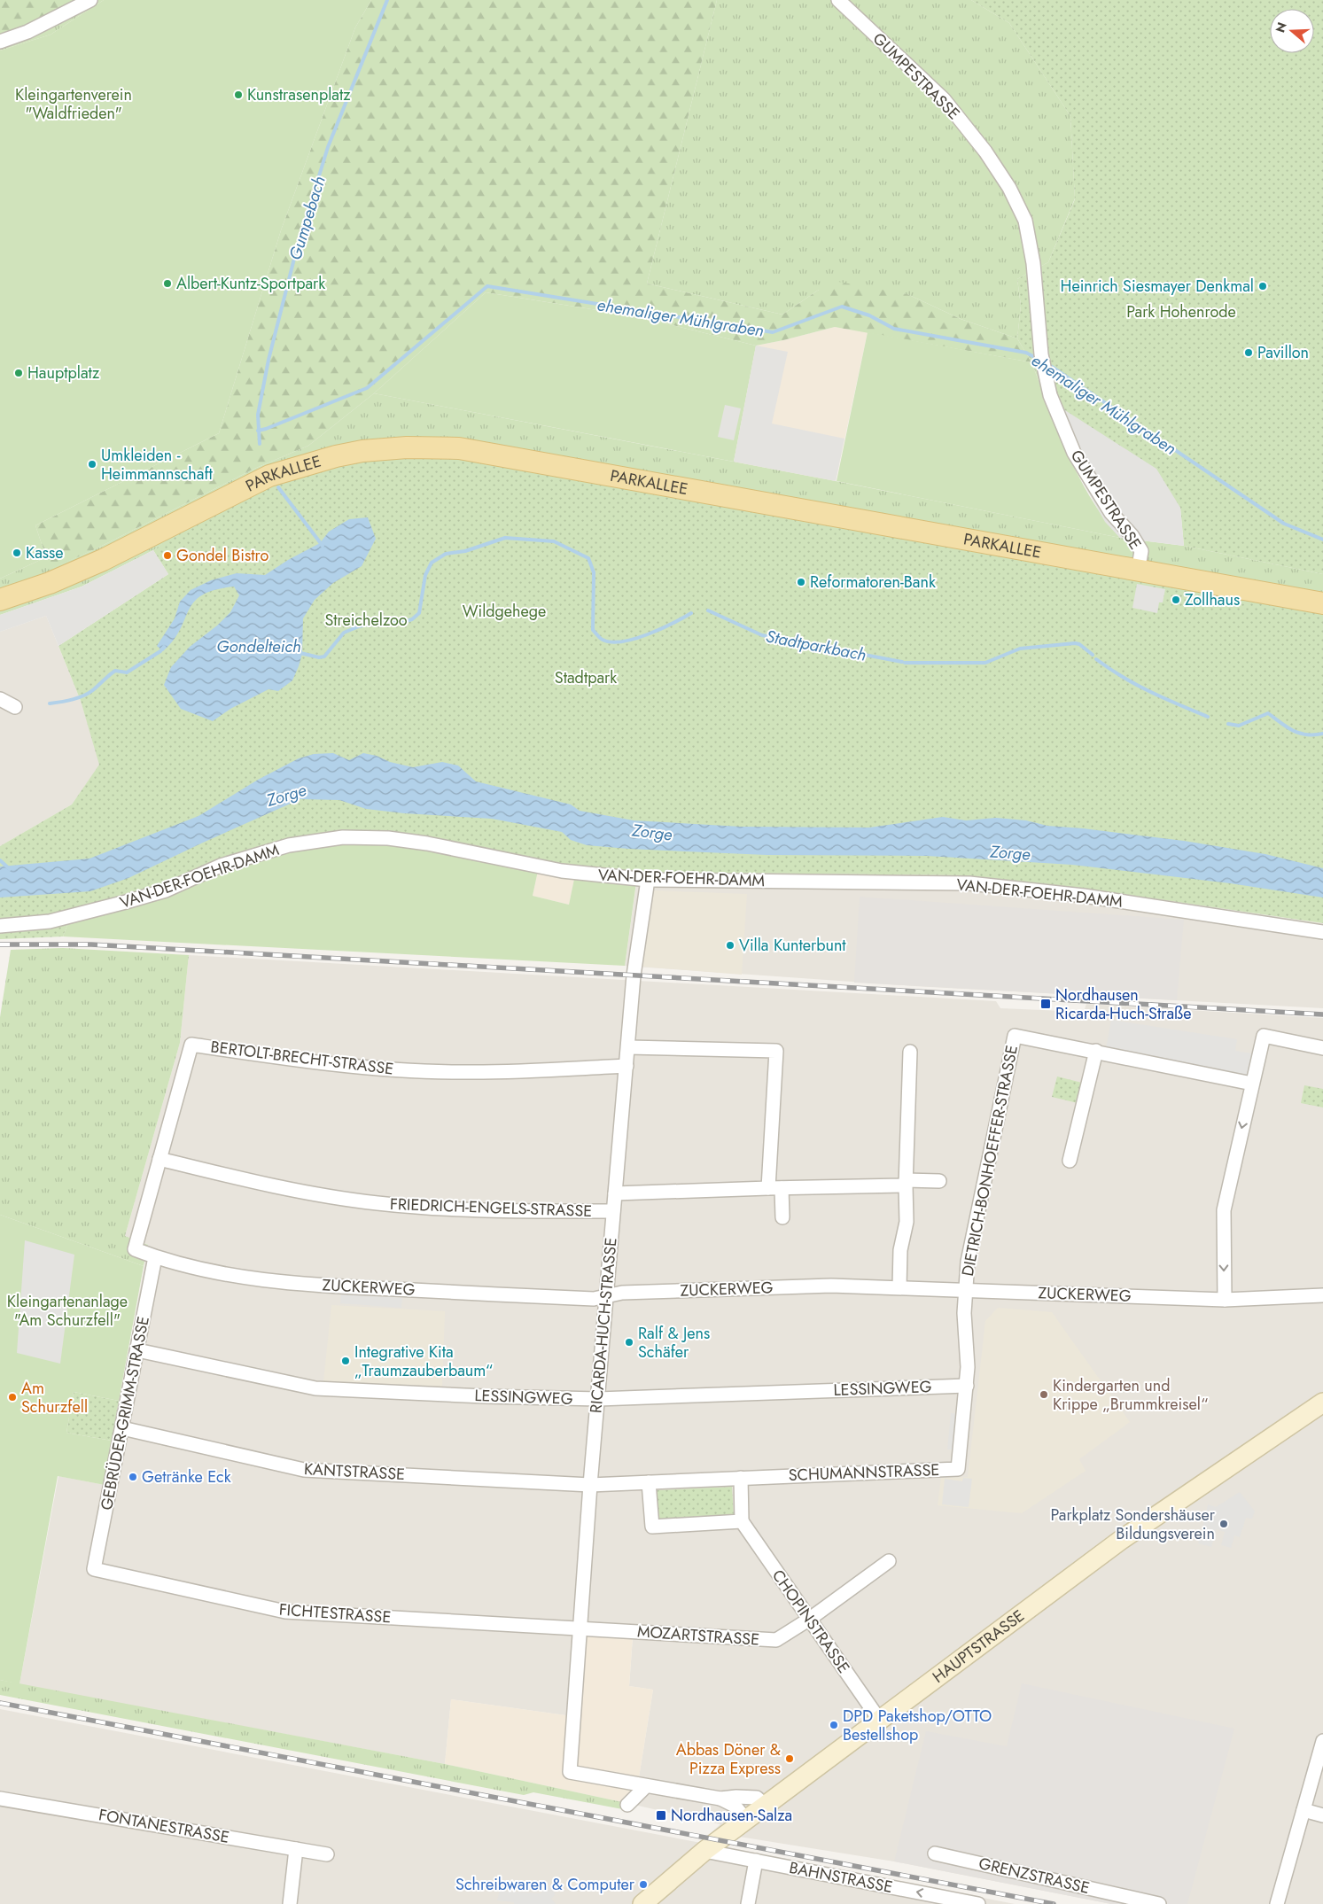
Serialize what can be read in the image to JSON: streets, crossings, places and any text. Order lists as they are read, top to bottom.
{
  "streets": {
    "main road": ["PARKALLEE"],
    "street": [
      "GUMPESTRASSE",
      "VAN-DER-FOEHR-DAMM",
      "BERTOLT-BRECHT-STRASSE",
      "DIETRICH-BONHOEFFER-STRASSE",
      "FRIEDRICH-ENGELS-STRASSE",
      "ZUCKERWEG",
      "RICARDA-HUCH-STRASSE",
      "LESSINGWEG",
      "GEBRÜDER-GRIMM-STRASSE",
      "KANTSTRASSE",
      "SCHUMANNSTRASSE",
      "FICHTESTRASSE",
      "CHOPINSTRASSE",
      "MOZARTSTRASSE",
      "HAUPTSTRASSE",
      "FONTANESTRASSE",
      "GRENZSTRASSE",
      "BAHNSTRASSE"
    ]
  },
  "crossings": [
    ["GUMPESTRASSE", "PARKALLEE"],
    ["VAN-DER-FOEHR-DAMM", "RICARDA-HUCH-STRASSE"],
    ["BERTOLT-BRECHT-STRASSE", "FRIEDRICH-ENGELS-STRASSE"],
    ["BERTOLT-BRECHT-STRASSE", "ZUCKERWEG"],
    ["BERTOLT-BRECHT-STRASSE", "RICARDA-HUCH-STRASSE"],
    ["DIETRICH-BONHOEFFER-STRASSE", "ZUCKERWEG"],
    ["DIETRICH-BONHOEFFER-STRASSE", "SCHUMANNSTRASSE"],
    ["FRIEDRICH-ENGELS-STRASSE", "RICARDA-HUCH-STRASSE"],
    ["ZUCKERWEG", "RICARDA-HUCH-STRASSE"],
    ["ZUCKERWEG", "GEBRÜDER-GRIMM-STRASSE"],
    ["ZUCKERWEG", "SCHUMANNSTRASSE"],
    ["RICARDA-HUCH-STRASSE", "LESSINGWEG"],
    ["RICARDA-HUCH-STRASSE", "KANTSTRASSE"],
    ["RICARDA-HUCH-STRASSE", "SCHUMANNSTRASSE"],
    ["RICARDA-HUCH-STRASSE", "FICHTESTRASSE"],
    ["RICARDA-HUCH-STRASSE", "MOZARTSTRASSE"],
    ["LESSINGWEG", "GEBRÜDER-GRIMM-STRASSE"],
    ["LESSINGWEG", "SCHUMANNSTRASSE"],
    ["GEBRÜDER-GRIMM-STRASSE", "KANTSTRASSE"],
    ["GEBRÜDER-GRIMM-STRASSE", "FICHTESTRASSE"],
    ["KANTSTRASSE", "SCHUMANNSTRASSE"],
    ["FICHTESTRASSE", "MOZARTSTRASSE"],
    ["CHOPINSTRASSE", "MOZARTSTRASSE"],
    ["CHOPINSTRASSE", "HAUPTSTRASSE"],
    ["HAUPTSTRASSE", "BAHNSTRASSE"]
  ],
  "one_way": ["BAHNSTRASSE"],
  "water": [
    "Gumpebach",
    "ehemaliger Mühlgraben",
    "Stadtparkbach",
    "Gondelteich",
    "Zorge"
  ],
  "parks": [
    "Kleingartenverein \"Waldfrieden\"",
    "Park Hohenrode",
    "Wildgehege",
    "Streichelzoo",
    "Stadtpark",
    "Kleingartenanlage \"Am Schurzfell\""
  ],
  "places": {
    "other": [
      "Kunstrasenplatz",
      "Albert-Kuntz-Sportpark",
      "Heinrich Siesmayer Denkmal",
      "Pavillon",
      "Hauptplatz",
      "Umkleiden - Heimmannschaft",
      "Kasse",
      "Gondel Bistro",
      "Reformatoren-Bank",
      "Zollhaus",
      "Villa Kunterbunt",
      "Ralf & Jens Schäfer",
      "Integrative Kita „Traumzauberbaum“",
      "Kindergarten und Krippe „Brummkreisel“",
      "Am Schurzfell",
      "Getränke Eck",
      "Parkplatz Sondershäuser Bildungsverein",
      "DPD Paketshop/OTTO Bestellshop",
      "Abbas Döner & Pizza Express",
      "Schreibwaren & Computer"
    ],
    "transit": ["Nordhausen Ricarda-Huch-Straße", "Nordhausen-Salza"]
  },
  "north": "left"
}
